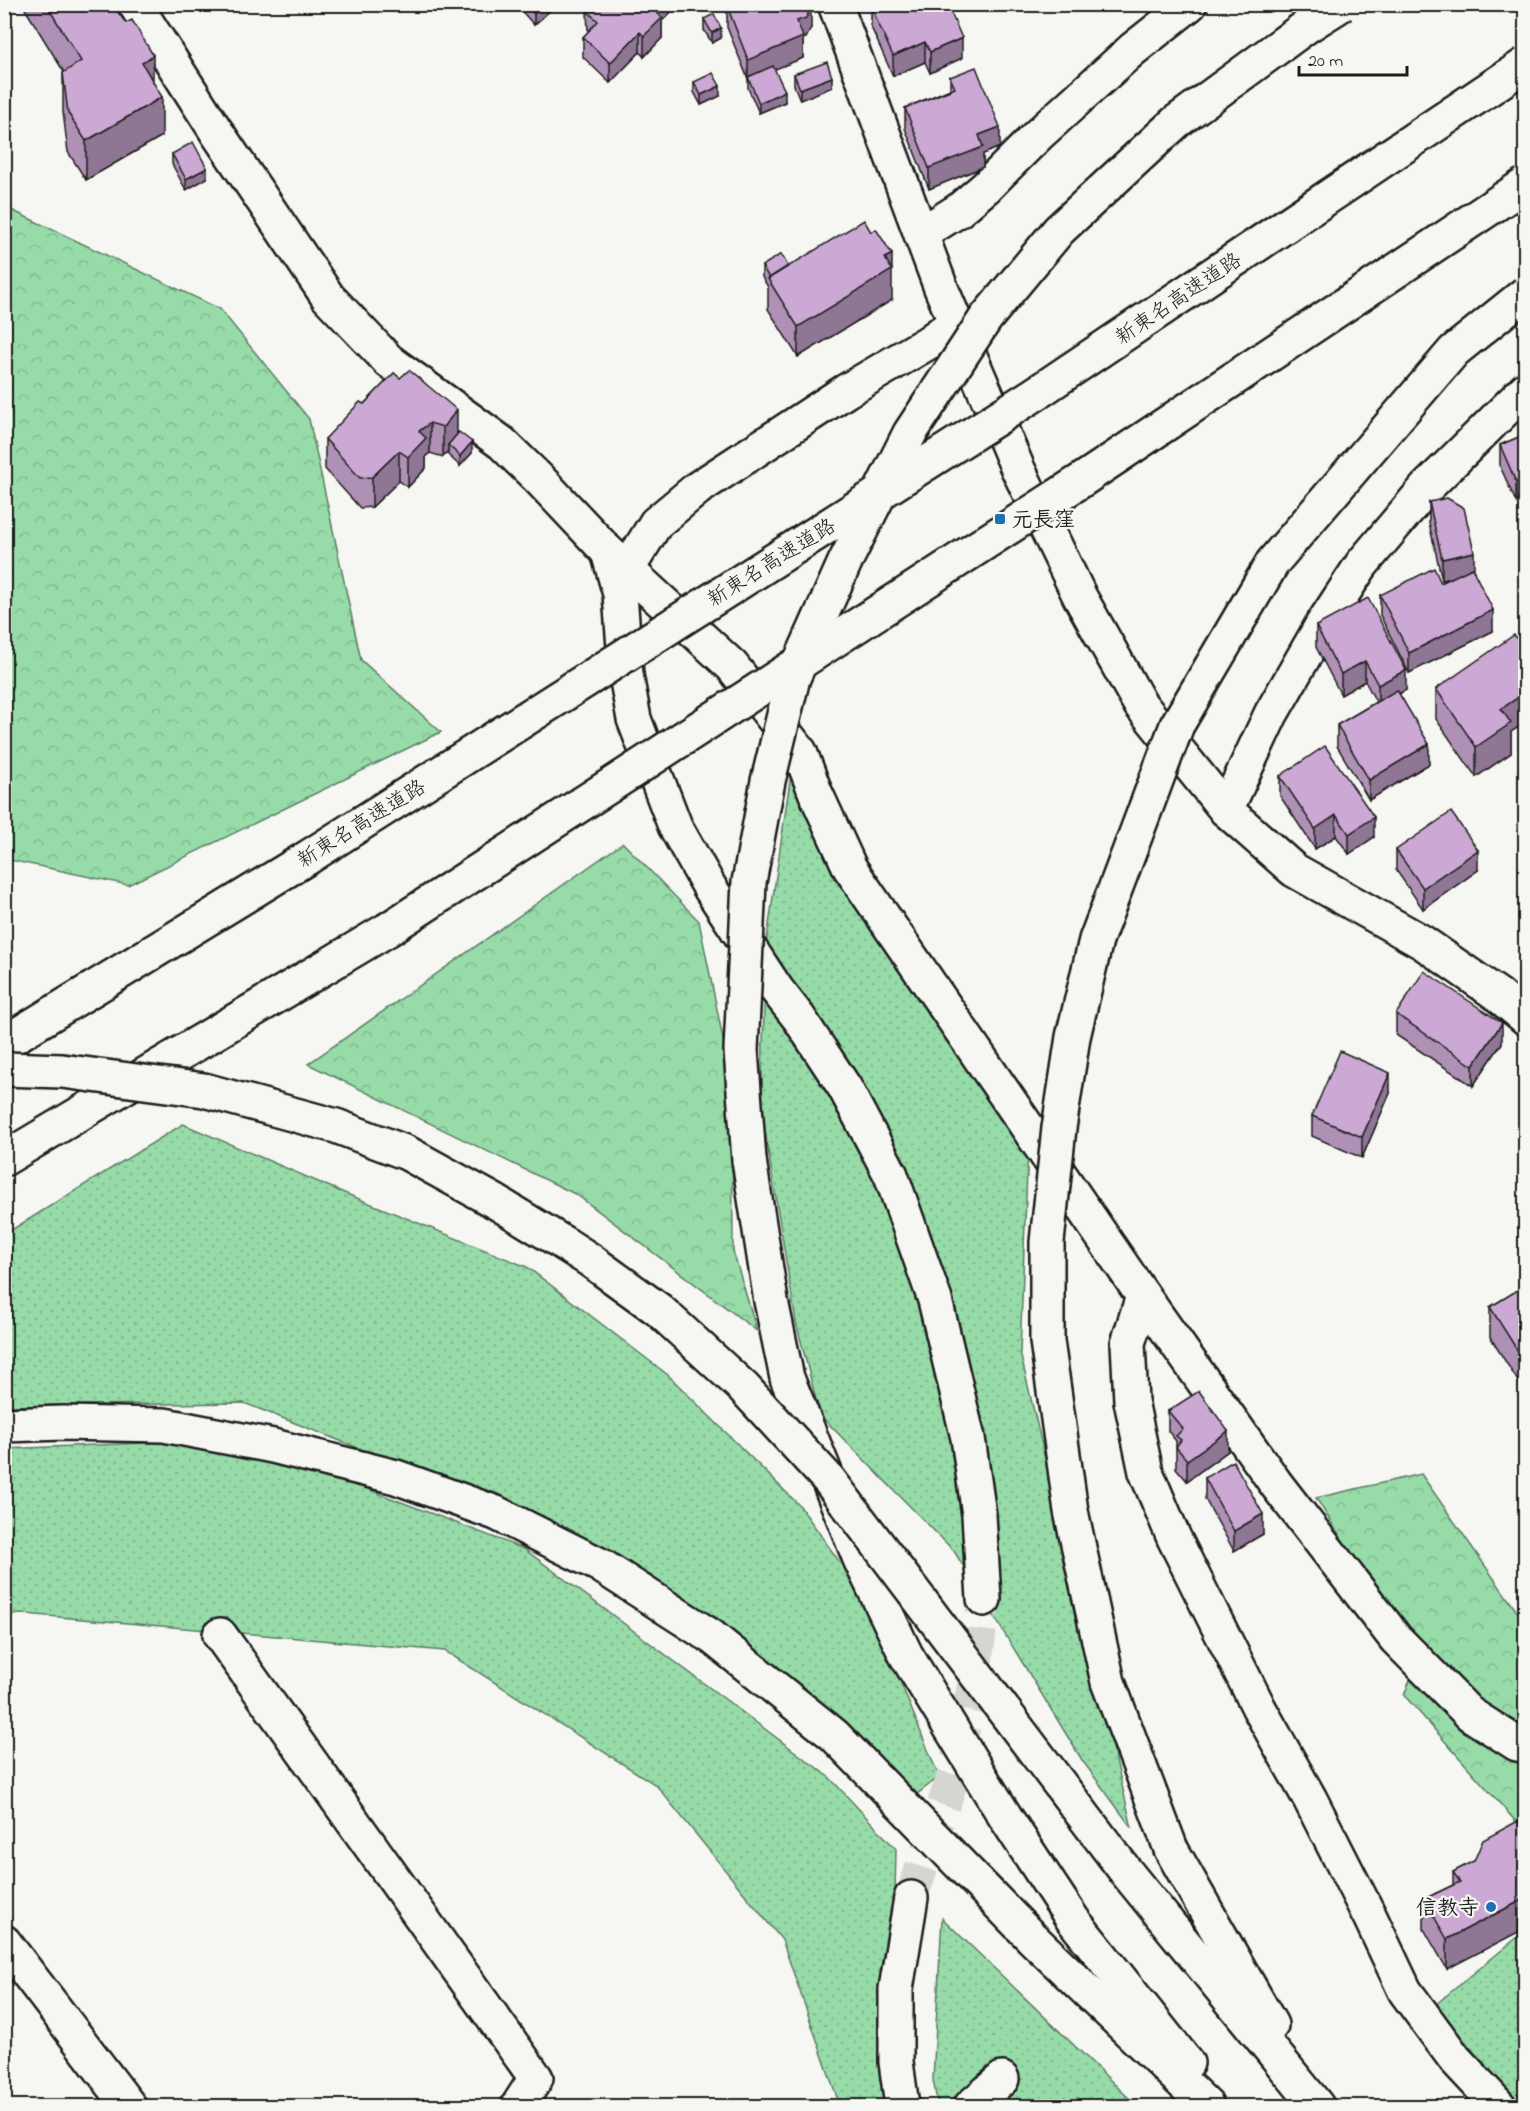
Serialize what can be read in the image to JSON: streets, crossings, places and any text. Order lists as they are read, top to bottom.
{
  "streets": {
    "main road": ["新東名高速道路"]
  },
  "places": {
    "transit": ["元長窪"],
    "other": ["信教寺"]
  },
  "scale_bar": "20 m"
}
